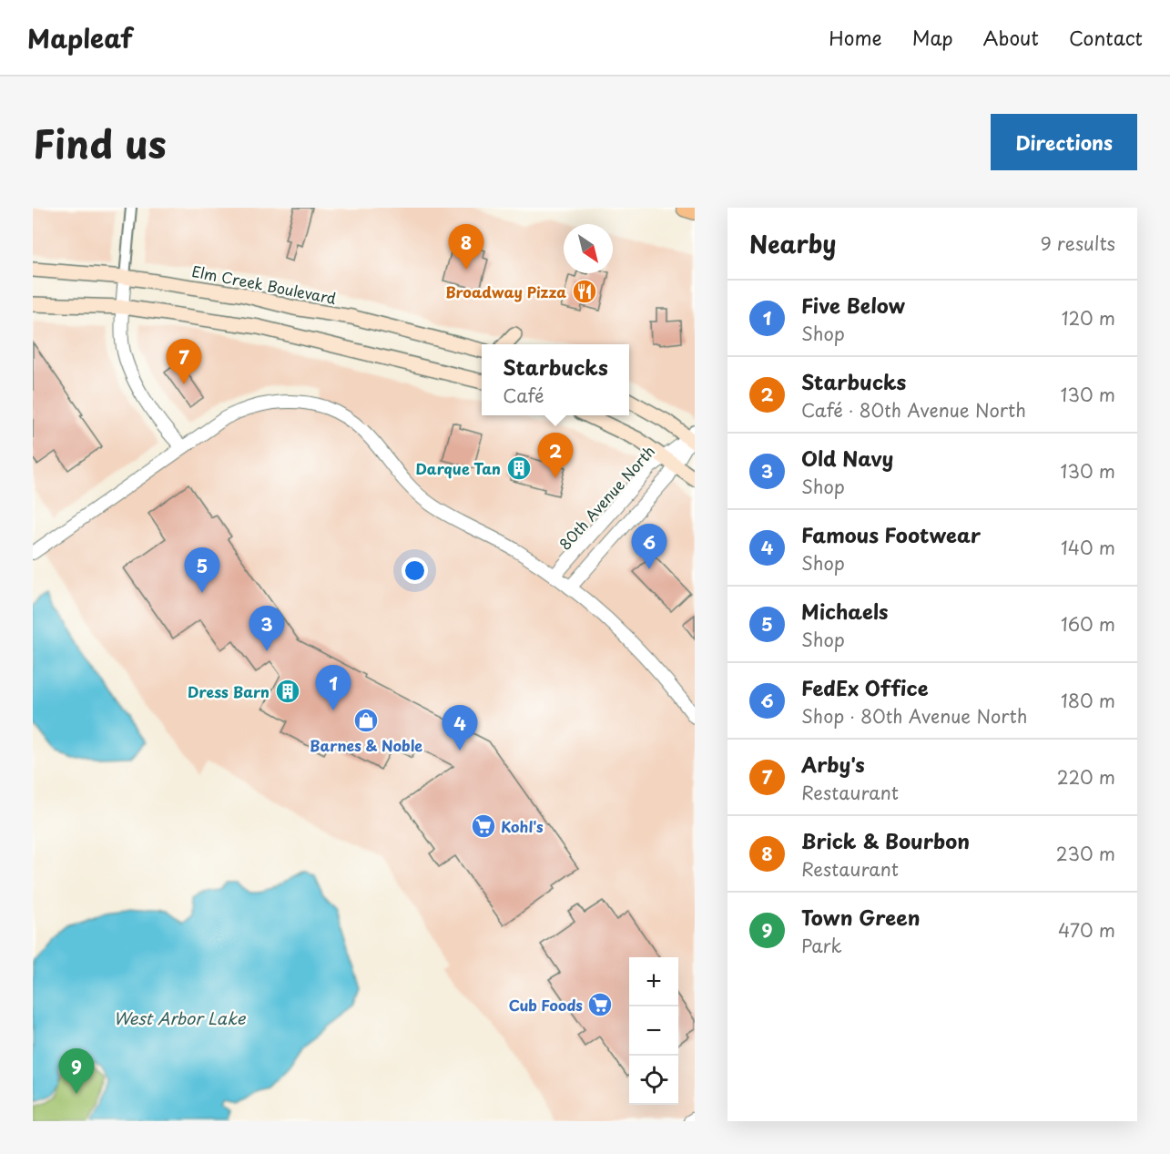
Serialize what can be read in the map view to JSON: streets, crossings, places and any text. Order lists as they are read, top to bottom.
{
  "streets": {
    "main road": ["Elm Creek Boulevard"],
    "street": ["80th Avenue North"]
  },
  "water": ["West Arbor Lake"],
  "places": {
    "restaurant": ["Broadway Pizza"],
    "building": ["Darque Tan", "Dress Barn"],
    "shop": ["Barnes & Noble"],
    "supermarket": ["Kohl's", "Cub Foods"]
  },
  "north": "bottom right",
  "page": {
    "header": "Mapleaf",
    "nav": [
      "Home",
      "Map",
      "About",
      "Contact"
    ],
    "title": "Find us",
    "buttons": "Directions",
    "heading": ["Nearby", "9 results"],
    "pins": [
      "8",
      "7",
      "2",
      "6",
      "5",
      "3",
      "1",
      "4",
      "9"
    ],
    "list": [
      {
        "mark": "1",
        "name": "Five Below",
        "note": "Shop",
        "value": "120 m"
      },
      {
        "mark": "2",
        "name": "Starbucks",
        "note": "Café · 80th Avenue North",
        "value": "130 m"
      },
      {
        "mark": "3",
        "name": "Old Navy",
        "note": "Shop",
        "value": "130 m"
      },
      {
        "mark": "4",
        "name": "Famous Footwear",
        "note": "Shop",
        "value": "140 m"
      },
      {
        "mark": "5",
        "name": "Michaels",
        "note": "Shop",
        "value": "160 m"
      },
      {
        "mark": "6",
        "name": "FedEx Office",
        "note": "Shop · 80th Avenue North",
        "value": "180 m"
      },
      {
        "mark": "7",
        "name": "Arby's",
        "note": "Restaurant",
        "value": "220 m"
      },
      {
        "mark": "8",
        "name": "Brick & Bourbon",
        "note": "Restaurant",
        "value": "230 m"
      },
      {
        "mark": "9",
        "name": "Town Green",
        "note": "Park",
        "value": "470 m"
      }
    ],
    "popup": ["Starbucks", "Café"],
    "map_buttons": ["+", "−"]
  }
}
